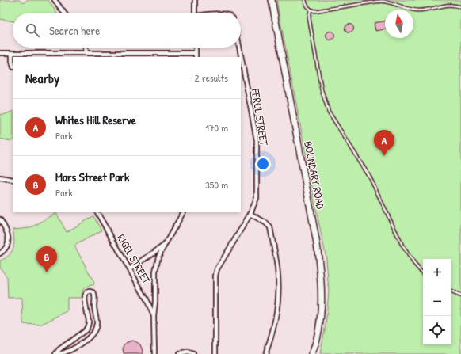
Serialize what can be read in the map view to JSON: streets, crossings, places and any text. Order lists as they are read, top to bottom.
{
  "streets": {
    "main road": ["BOUNDARY ROAD"],
    "street": ["FEROL STREET", "RIGEL STREET"]
  },
  "north": "top",
  "page": {
    "search": "Search here",
    "heading": ["Nearby", "2 results"],
    "list": [
      {
        "mark": "A",
        "name": "Whites Hill Reserve",
        "note": "Park",
        "value": "170 m"
      },
      {
        "mark": "B",
        "name": "Mars Street Park",
        "note": "Park",
        "value": "350 m"
      }
    ],
    "pins": ["A", "B"],
    "map_buttons": ["+", "−"]
  }
}
